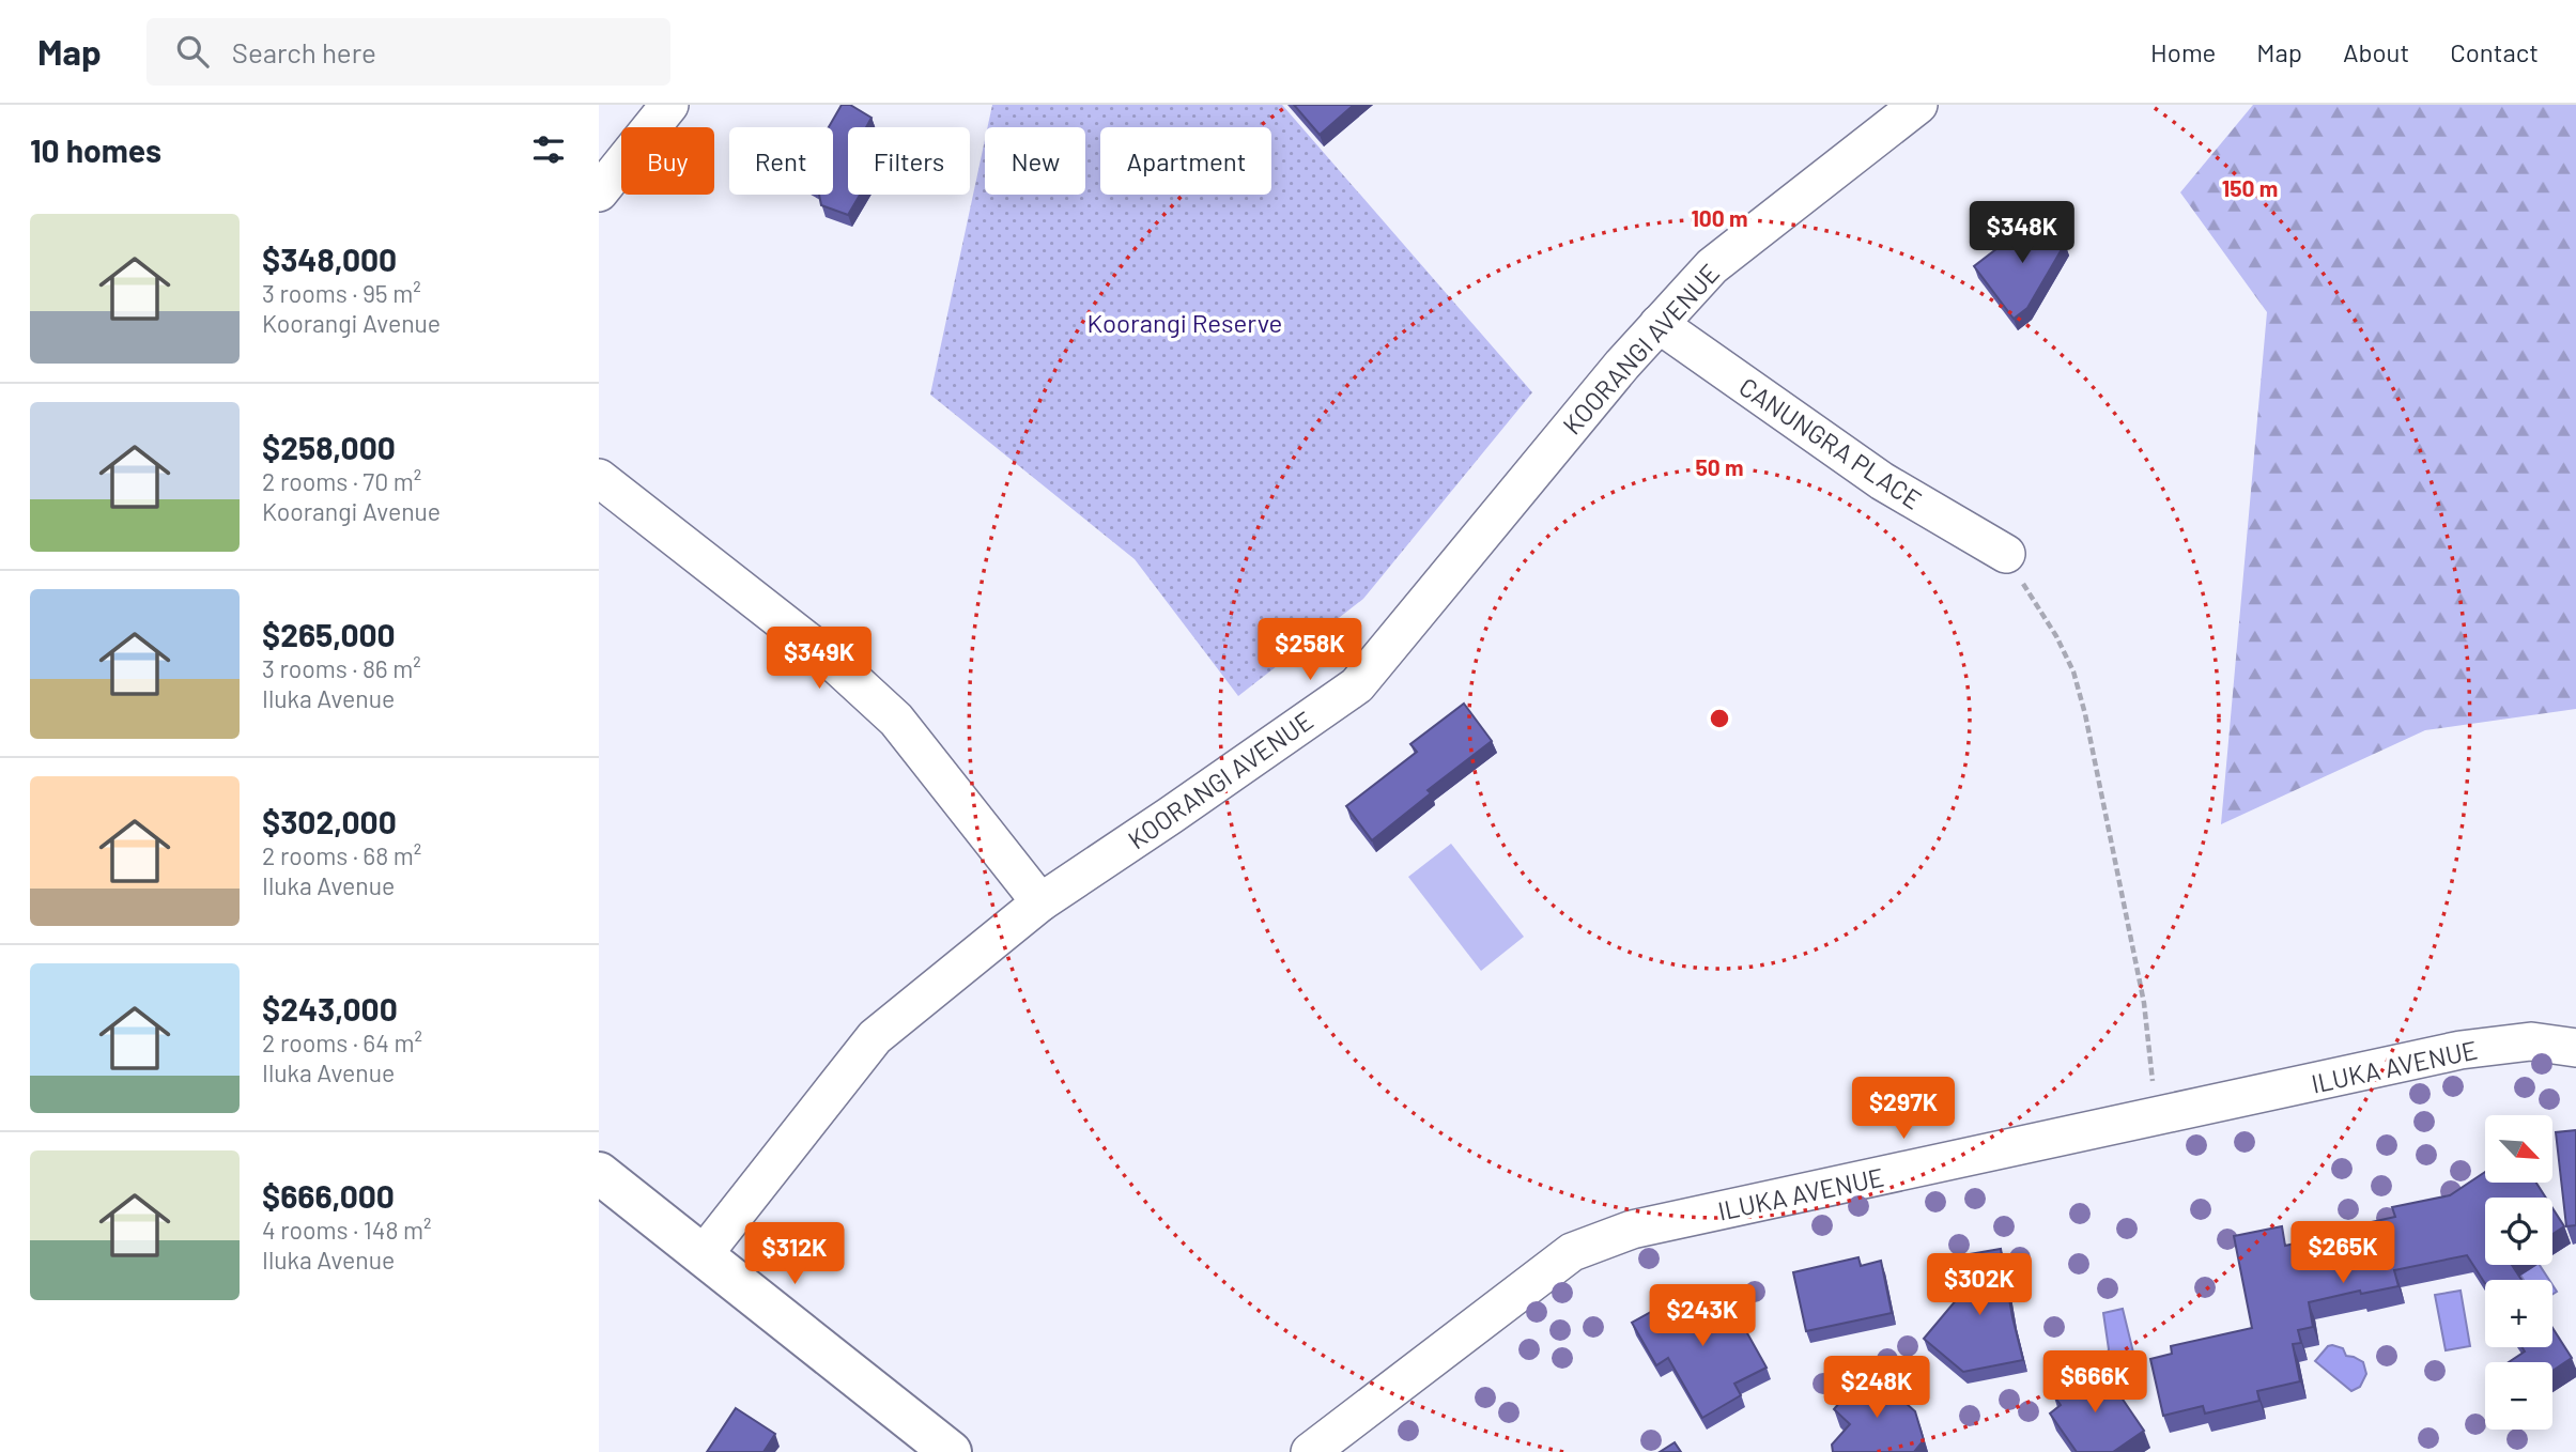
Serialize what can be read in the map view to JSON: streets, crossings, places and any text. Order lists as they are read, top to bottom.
{
  "streets": {
    "street": ["KOORANGI AVENUE", "CANUNGRA PLACE", "ILUKA AVENUE"]
  },
  "crossings": [
    ["KOORANGI AVENUE", "CANUNGRA PLACE"]
  ],
  "parks": ["Koorangi Reserve"],
  "north": "bottom right",
  "page": {
    "header": "Map",
    "search": "Search here",
    "nav": [
      "Home",
      "Map",
      "About",
      "Contact"
    ],
    "heading": "10 homes",
    "chip": [
      "Buy",
      "Rent",
      "Filters",
      "New",
      "Apartment"
    ],
    "list": [
      {
        "name": "$348,000",
        "note": "3 rooms · 95 m² · Koorangi Avenue"
      },
      {
        "name": "$258,000",
        "note": "2 rooms · 70 m² · Koorangi Avenue"
      },
      {
        "name": "$265,000",
        "note": "3 rooms · 86 m² · Iluka Avenue"
      },
      {
        "name": "$302,000",
        "note": "2 rooms · 68 m² · Iluka Avenue"
      },
      {
        "name": "$243,000",
        "note": "2 rooms · 64 m² · Iluka Avenue"
      },
      {
        "name": "$666,000",
        "note": "4 rooms · 148 m² · Iluka Avenue"
      }
    ],
    "price": [
      "$348K",
      "$258K",
      "$349K",
      "$297K",
      "$265K",
      "$312K",
      "$302K",
      "$243K",
      "$666K",
      "$248K"
    ],
    "map_buttons": ["+", "−"]
  },
  "rings": ["150 m", "100 m", "50 m"]
}
